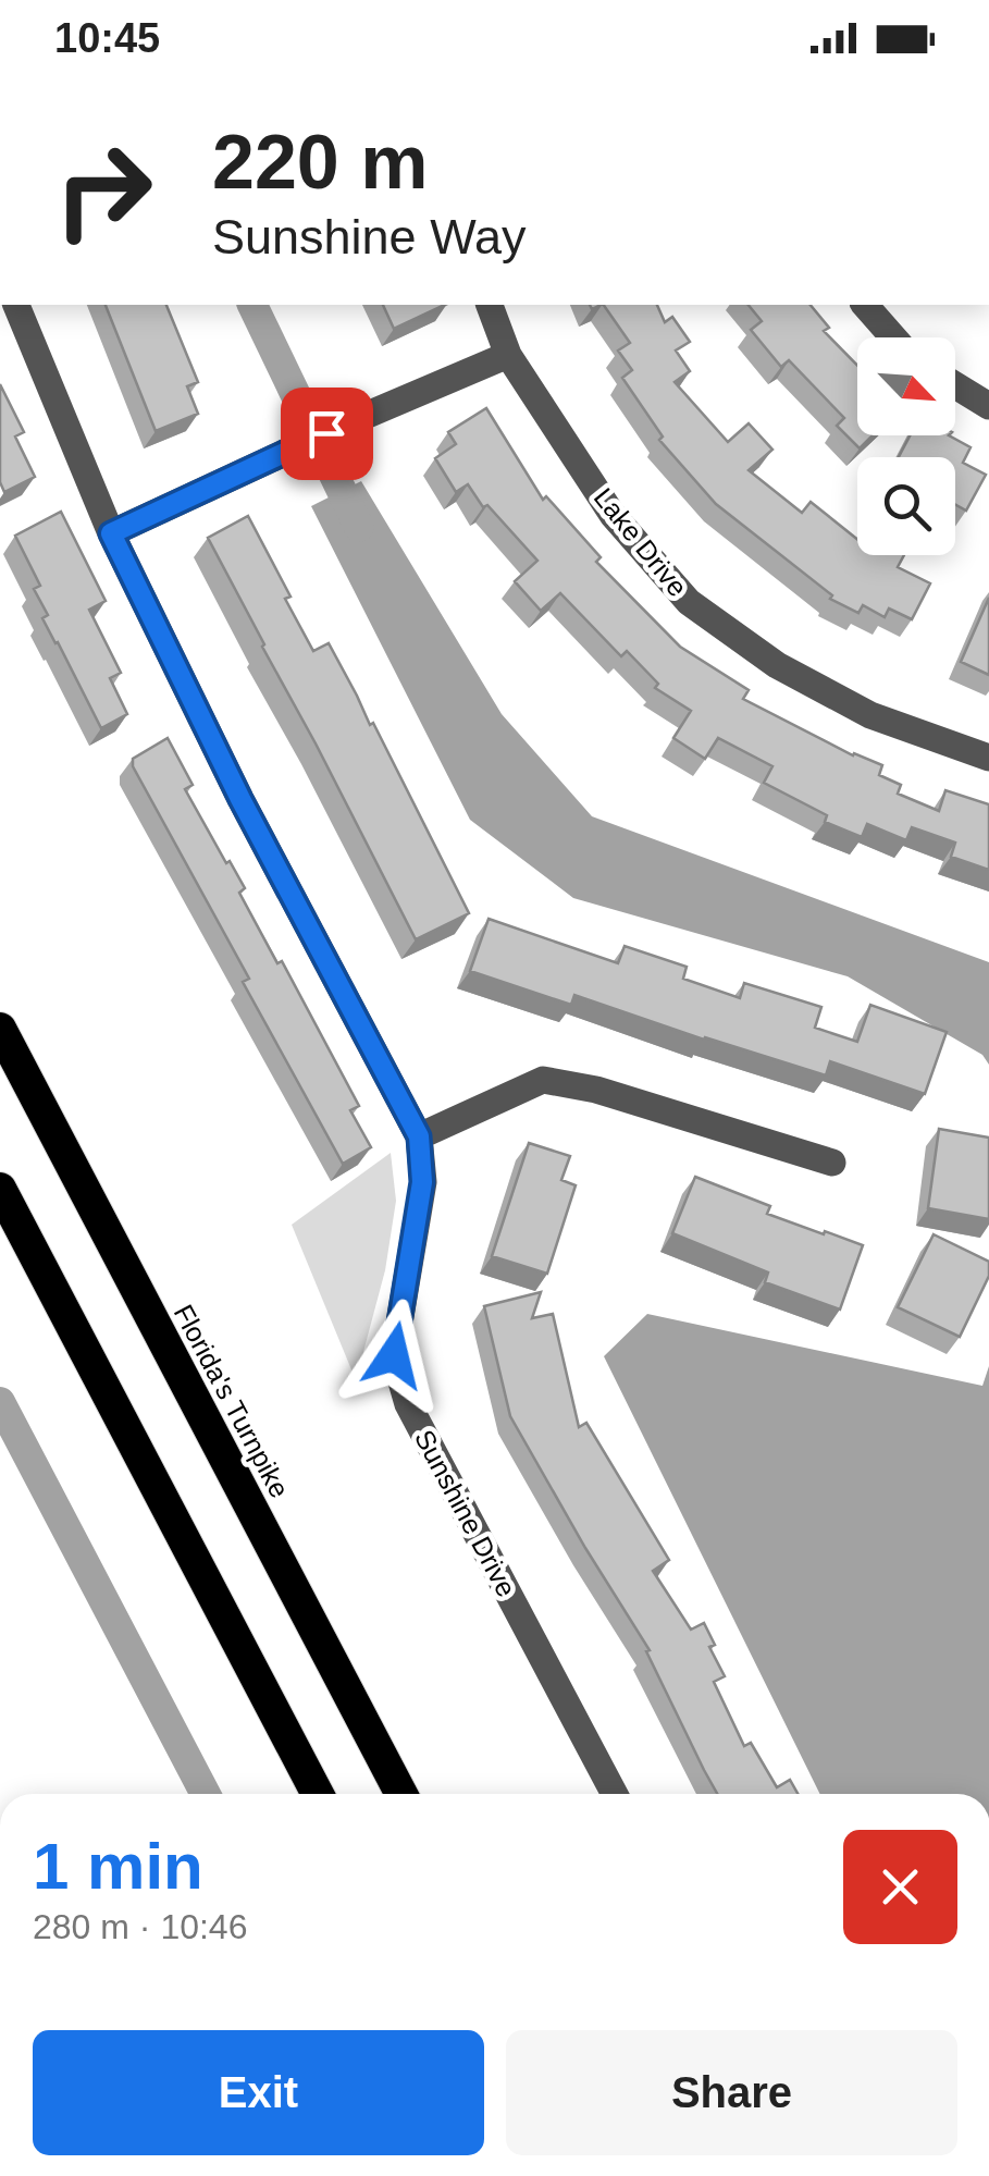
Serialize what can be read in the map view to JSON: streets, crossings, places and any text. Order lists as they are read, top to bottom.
{
  "streets": {
    "highway": ["Florida's Turnpike"],
    "street": ["Lake Drive", "Sunshine Drive"]
  },
  "north": "bottom right",
  "page": {
    "status": "10:45",
    "turn": ["220 m", "Sunshine Way"],
    "heading": ["1 min", "280 m · 10:46"],
    "buttons": ["Exit", "Share"]
  }
}
